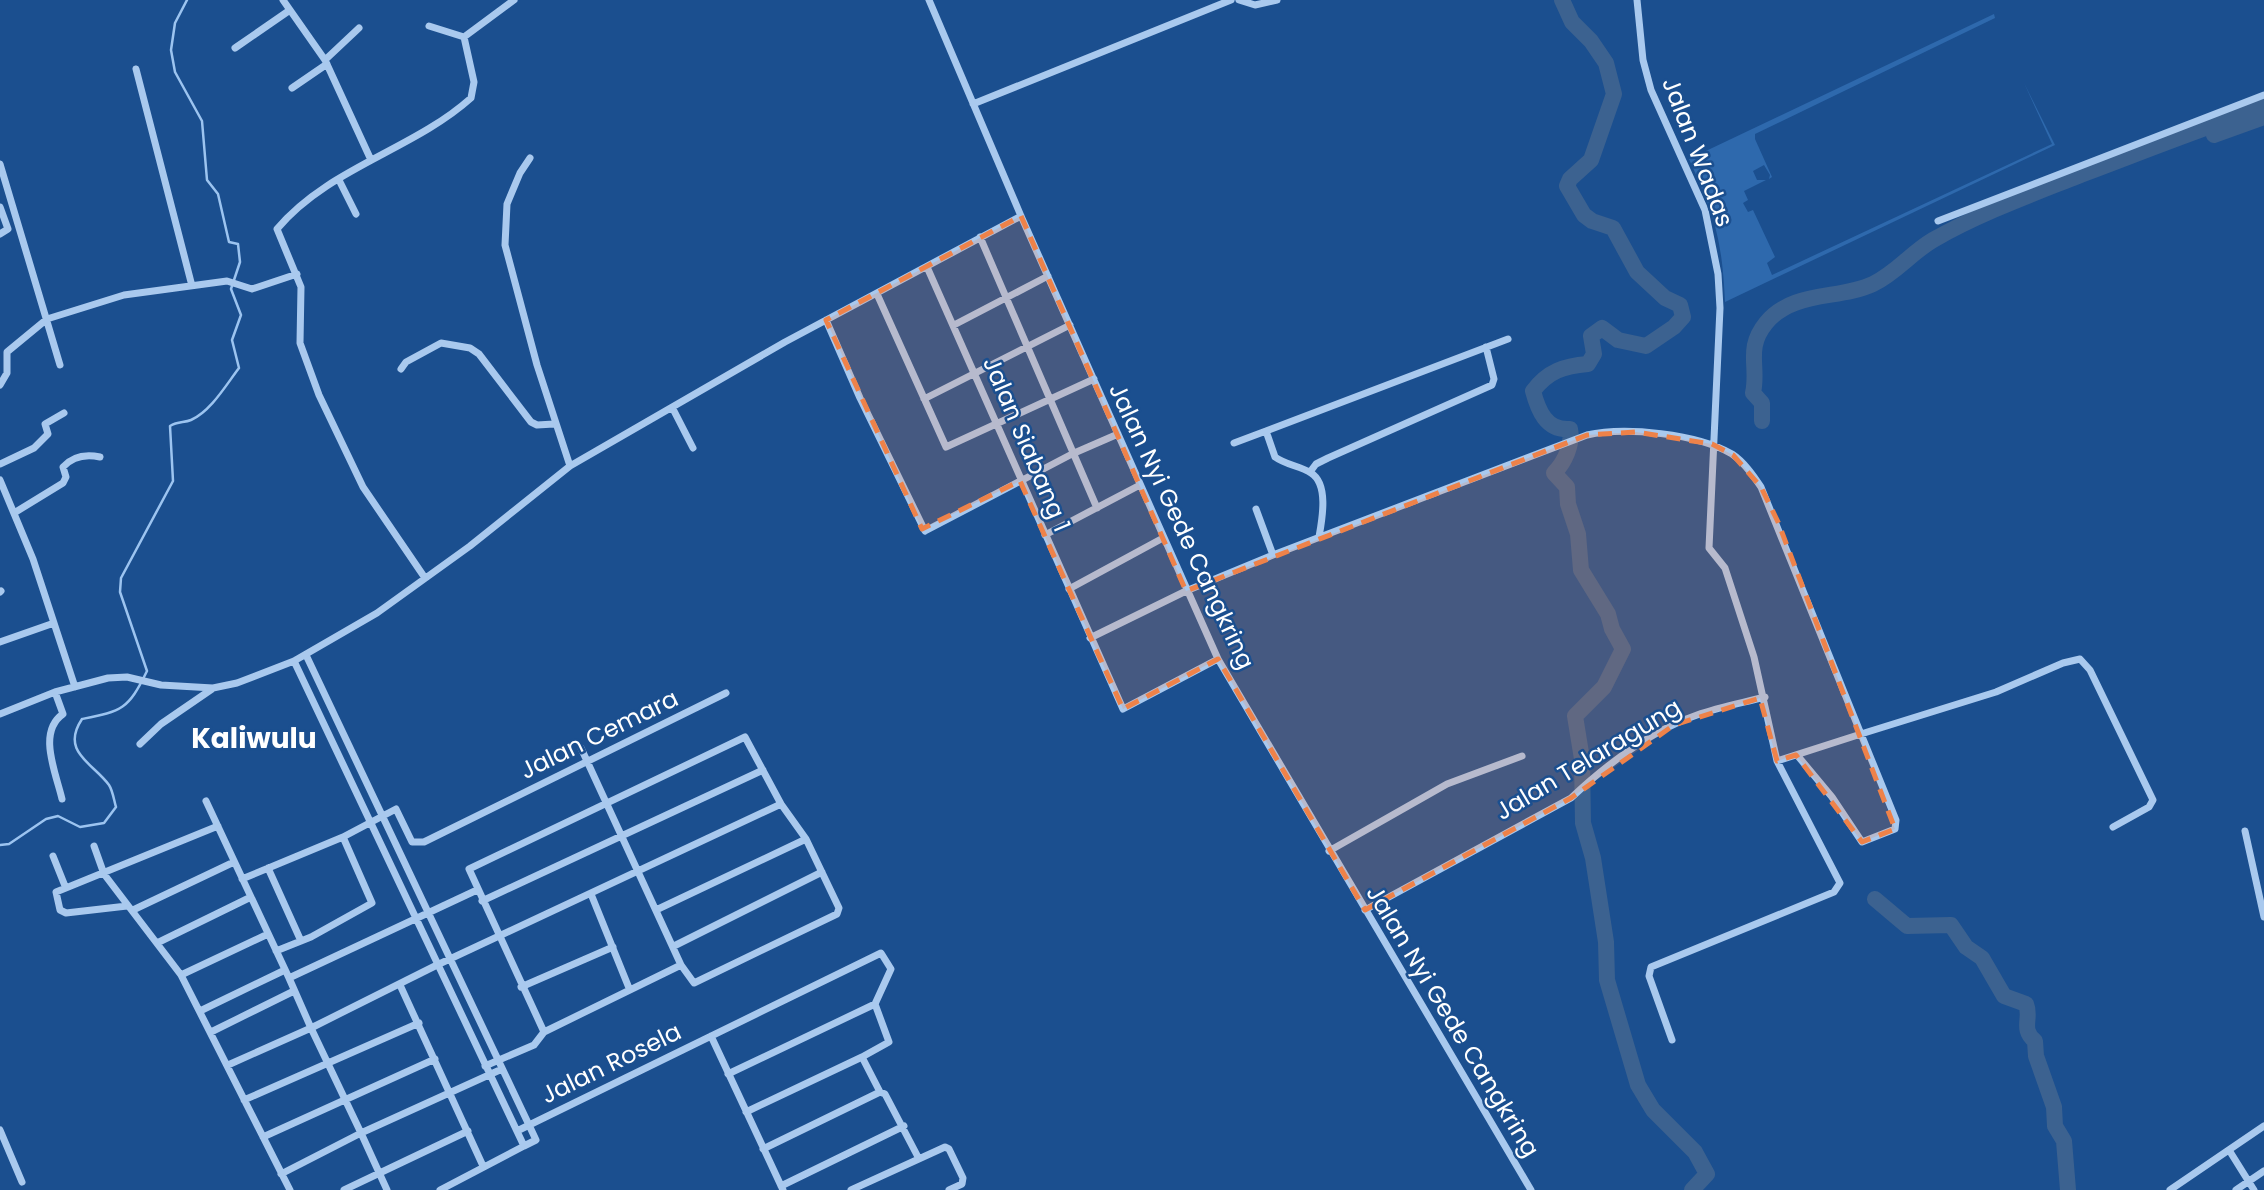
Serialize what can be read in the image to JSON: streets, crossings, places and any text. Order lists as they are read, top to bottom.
{
  "streets": {
    "street": [
      "Jalan Wadas",
      "Jalan Siabang 1",
      "Jalan Nyi Gede Cangkring",
      "Jalan Cemara",
      "Jalan Telaragung",
      "Jalan Rosela"
    ]
  },
  "crossings": [
    ["Jalan Wadas", "Jalan Telaragung"],
    ["Jalan Siabang 1", "Jalan Nyi Gede Cangkring"],
    ["Jalan Nyi Gede Cangkring", "Jalan Telaragung"]
  ],
  "districts": ["Kaliwulu"]
}
